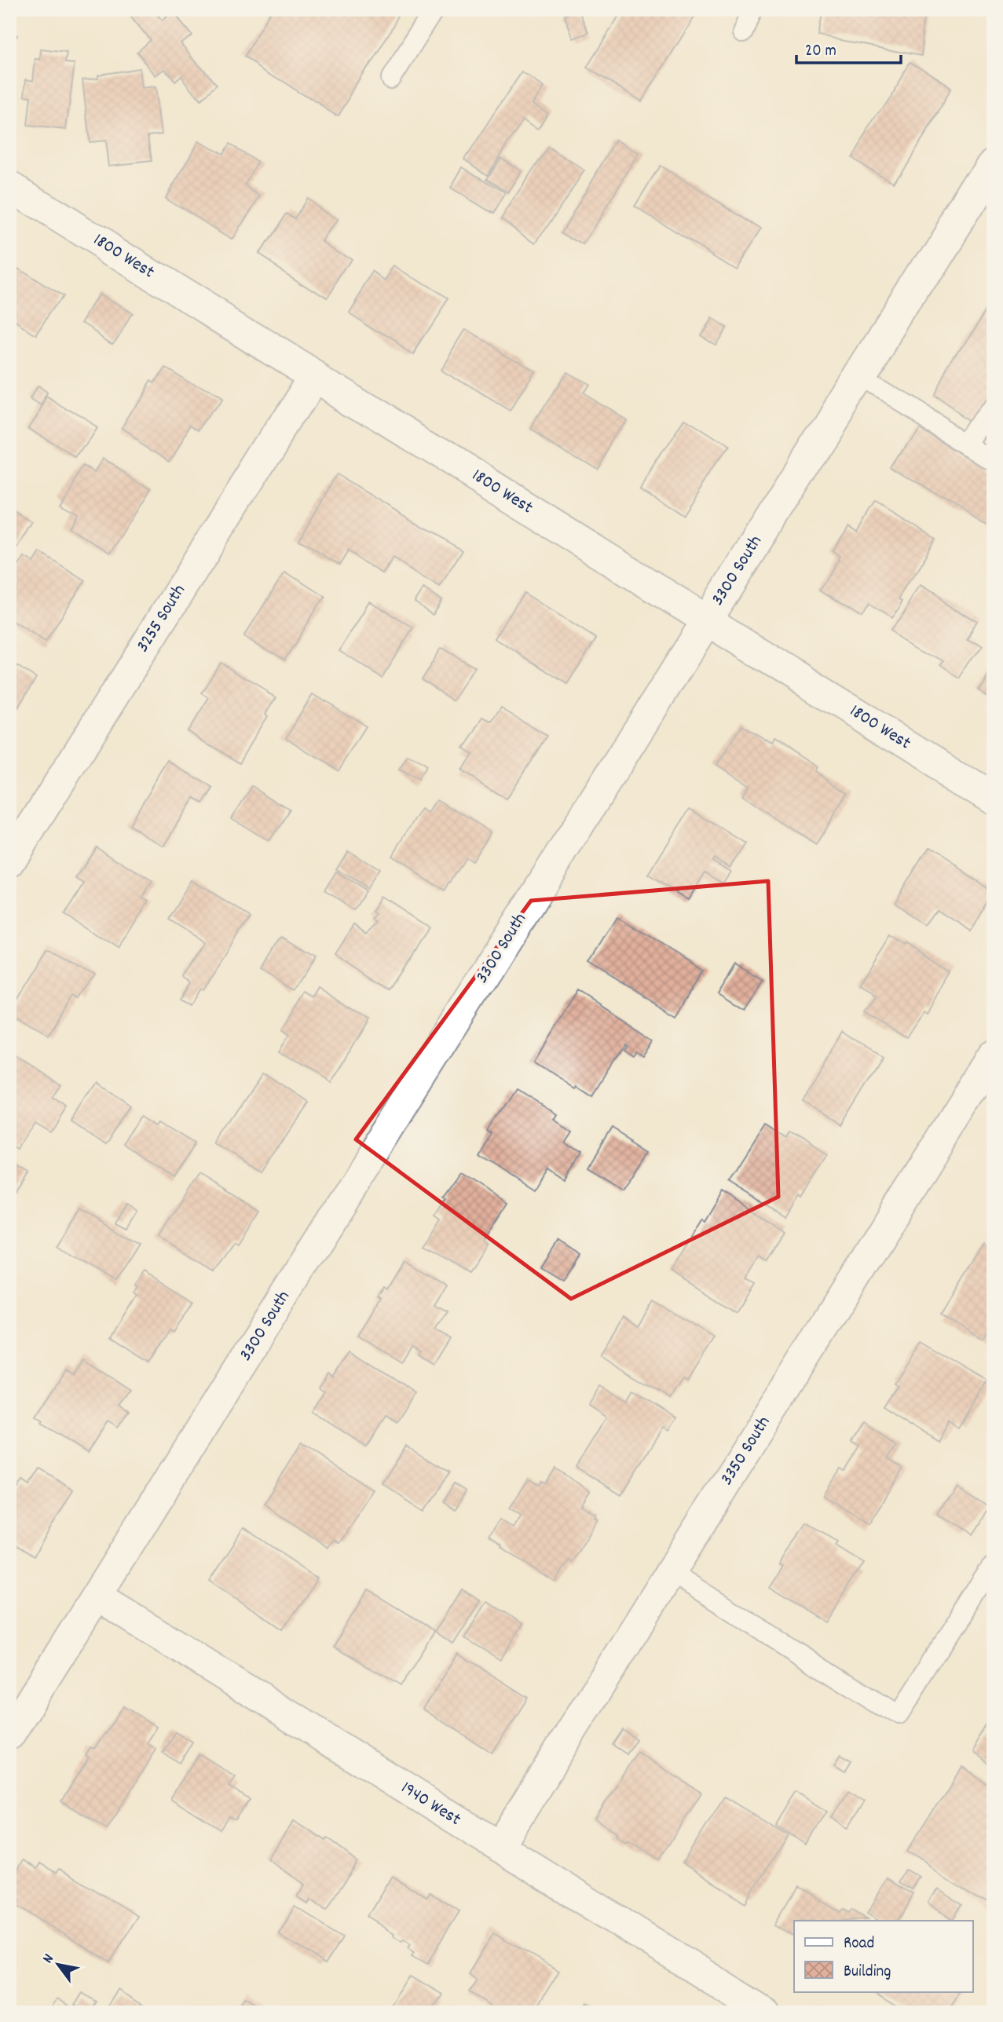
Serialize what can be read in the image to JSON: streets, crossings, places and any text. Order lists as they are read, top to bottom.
{
  "streets": {
    "street": [
      "1800 West",
      "3300 South",
      "3255 South",
      "3350 South",
      "1940 West"
    ]
  },
  "crossings": [
    ["1800 West", "3300 South"],
    ["1800 West", "3255 South"],
    ["3300 South", "1940 West"],
    ["3350 South", "1940 West"]
  ],
  "legend": ["Road", "Building"],
  "scale_bar": "20 m",
  "north": "top left"
}
